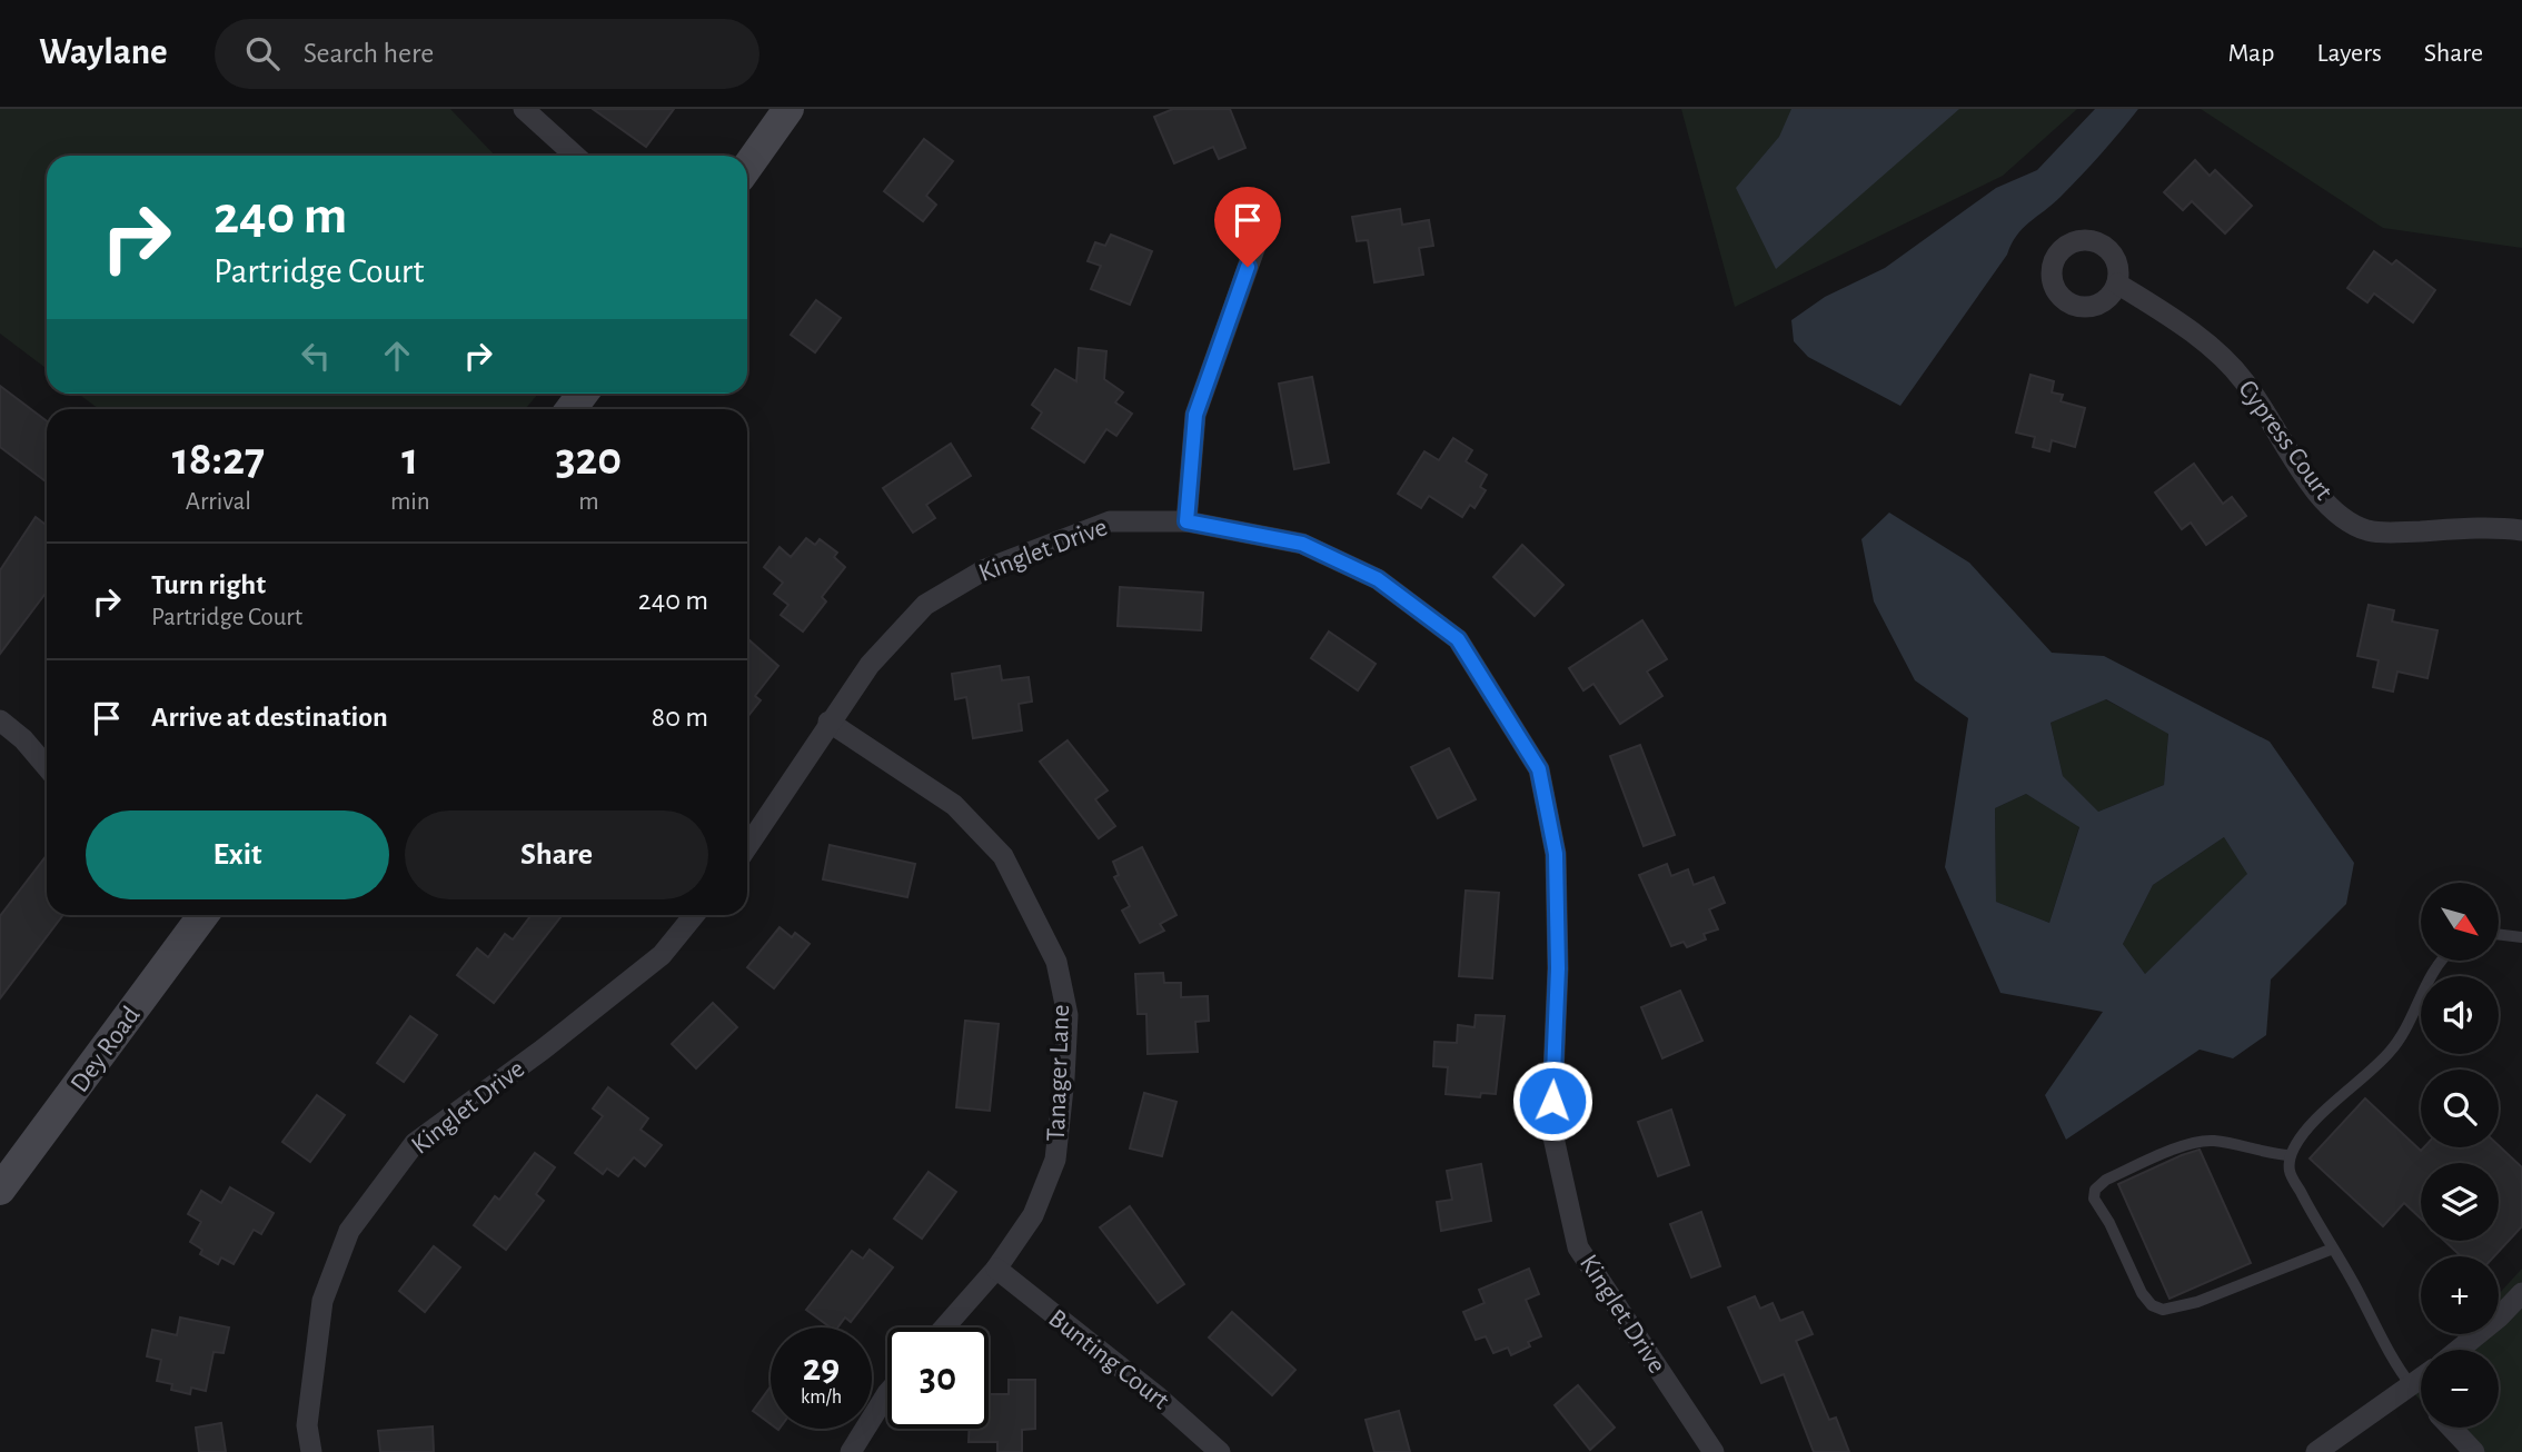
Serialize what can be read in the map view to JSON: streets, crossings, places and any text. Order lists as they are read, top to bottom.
{
  "streets": {
    "main road": ["Dey Road"],
    "street": [
      "Cypress Court",
      "Kinglet Drive",
      "Tanager Lane",
      "Bunting Court"
    ]
  },
  "crossings": [
    ["Kinglet Drive", "Tanager Lane"],
    ["Tanager Lane", "Bunting Court"]
  ],
  "north": "bottom right",
  "page": {
    "header": "Waylane",
    "search": "Search here",
    "nav": ["Map", "Layers", "Share"],
    "turn": ["240 m", "Partridge Court"],
    "eta": [
      "18:27",
      "Arrival",
      "1",
      "min",
      "320",
      "m"
    ],
    "list": [
      {
        "name": "Turn right",
        "note": "Partridge Court",
        "value": "240 m"
      },
      {
        "name": "Arrive at destination",
        "value": "80 m"
      }
    ],
    "buttons": ["Exit", "Share"],
    "map_buttons": ["+", "−"],
    "speed": "29 km/h",
    "limit": "30"
  }
}
